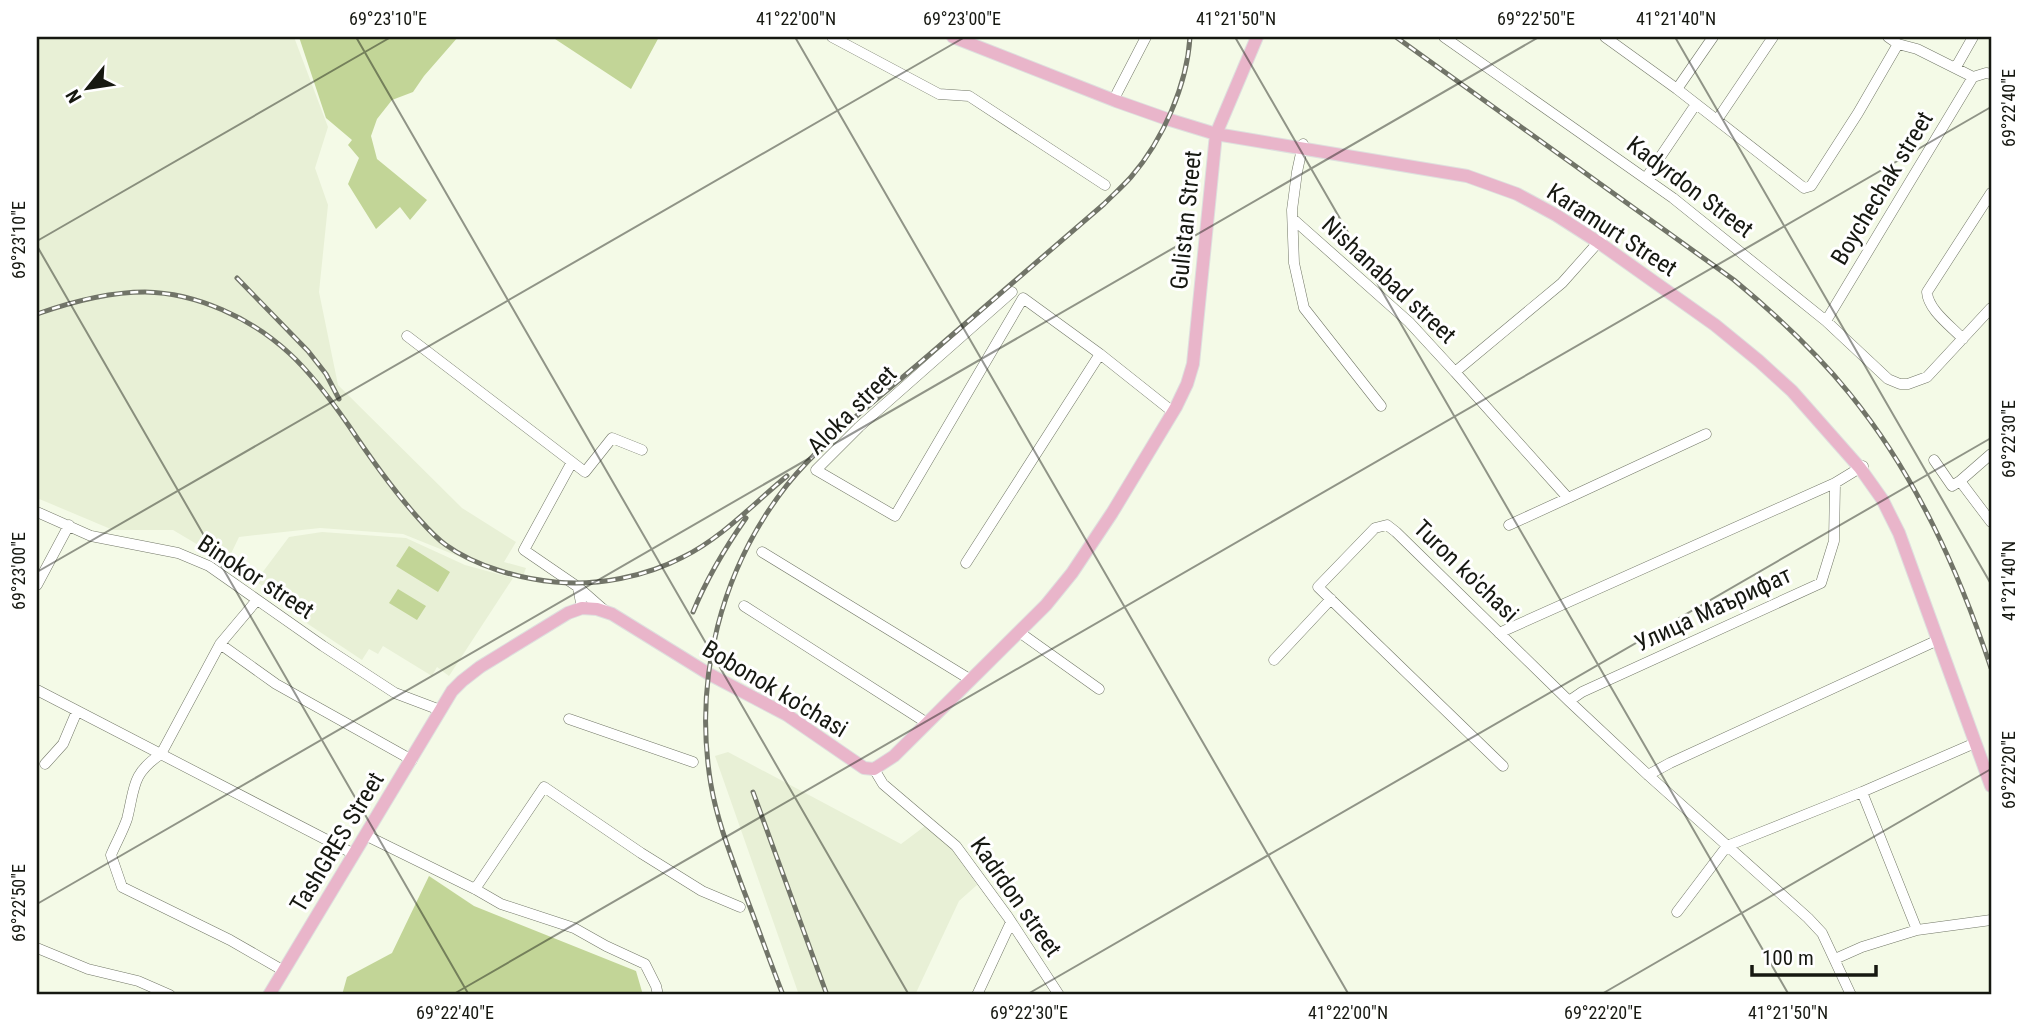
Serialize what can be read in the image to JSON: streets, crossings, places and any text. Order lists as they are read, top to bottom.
{
  "streets": {
    "main road": [
      "Gulistan Street",
      "Karamurt Street",
      "Bobonok ko'chasi",
      "TashGRES Street"
    ],
    "street": [
      "Kadyrdon Street",
      "Boychechak street",
      "Nishanabad street",
      "Aloka street",
      "Turon ko'chasi",
      "Binokor street",
      "Улица Маърифат",
      "Kadrdon street"
    ]
  },
  "crossings": [
    ["Kadyrdon Street", "Boychechak street"],
    ["Gulistan Street", "Karamurt Street"],
    ["Karamurt Street", "Nishanabad street"],
    ["Turon ko'chasi", "Улица Маърифат"],
    ["Binokor street", "TashGRES Street"],
    ["Bobonok ko'chasi", "Kadrdon street"]
  ],
  "scale_bar": "100 m",
  "north": "bottom left",
  "coordinates": [
    "69°23'10\"E",
    "41°22'00\"N",
    "69°23'00\"E",
    "41°21'50\"N",
    "69°22'50\"E",
    "41°21'40\"N",
    "69°22'40\"E",
    "69°22'30\"E",
    "69°22'20\"E"
  ]
}
